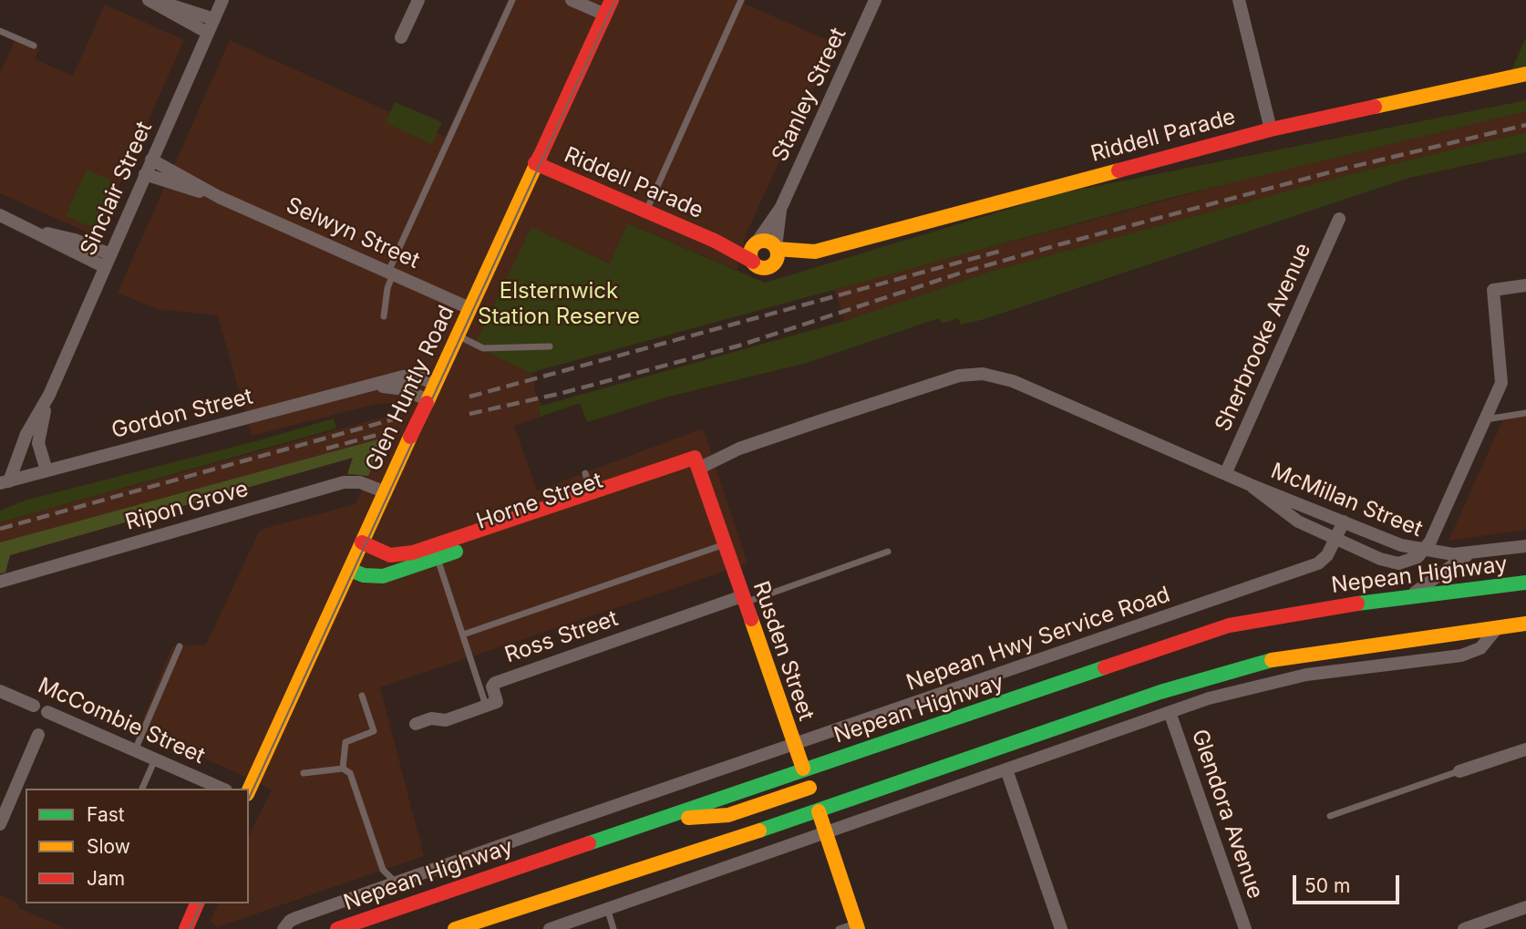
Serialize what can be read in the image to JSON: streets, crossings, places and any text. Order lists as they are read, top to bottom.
{
  "streets": {
    "main road": [
      "Riddell Parade",
      "Glen Huntly Road",
      "Horne Street",
      "Nepean Highway",
      "Rusden Street"
    ],
    "street": [
      "Stanley Street",
      "Sinclair Street",
      "Selwyn Street",
      "Sherbrooke Avenue",
      "Gordon Street",
      "McMillan Street",
      "Ripon Grove",
      "Ross Street",
      "Nepean Hwy Service Road",
      "McCombie Street",
      "Glendora Avenue"
    ]
  },
  "crossings": [
    ["Stanley Street", "Riddell Parade"],
    ["Riddell Parade", "Glen Huntly Road"],
    ["Sinclair Street", "Selwyn Street"],
    ["Sinclair Street", "Gordon Street"],
    ["Selwyn Street", "Glen Huntly Road"],
    ["Sherbrooke Avenue", "McMillan Street"],
    ["Glen Huntly Road", "Gordon Street"],
    ["Glen Huntly Road", "Horne Street"],
    ["Glen Huntly Road", "Ripon Grove"],
    ["McMillan Street", "Horne Street"],
    ["McMillan Street", "Nepean Hwy Service Road"],
    ["Horne Street", "Rusden Street"],
    ["Nepean Highway", "Rusden Street"],
    ["Ross Street", "Rusden Street"],
    ["Nepean Hwy Service Road", "Rusden Street"]
  ],
  "parks": ["Elsternwick Station Reserve"],
  "legend": ["Fast", "Slow", "Jam"],
  "scale_bar": "50 m"
}
